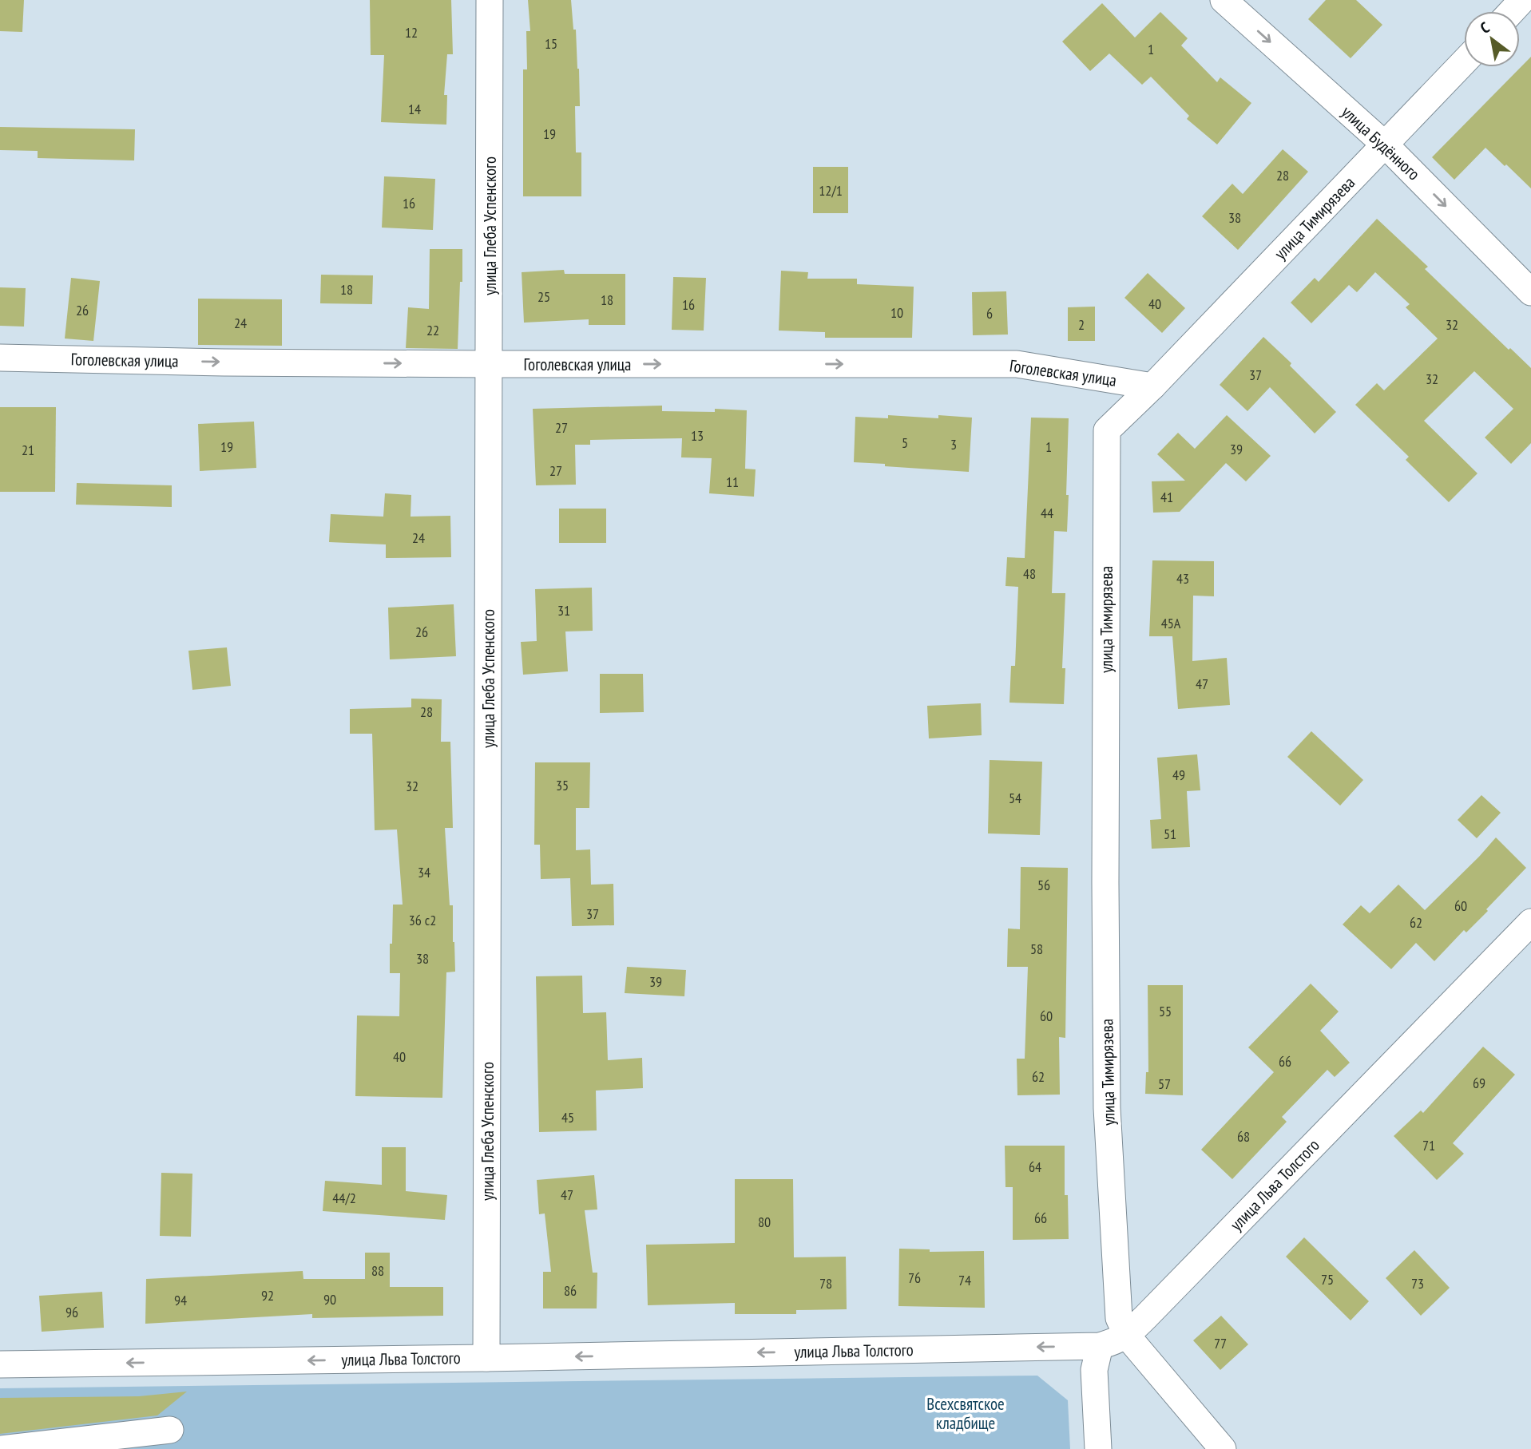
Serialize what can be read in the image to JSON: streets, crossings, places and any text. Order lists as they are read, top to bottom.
{
  "streets": {
    "street": [
      "улица Будённого",
      "улица Тимирязева",
      "улица Глеба Успенского",
      "Гоголевская улица",
      "улица Льва Толстого"
    ]
  },
  "crossings": [
    ["улица Будённого", "улица Тимирязева"],
    ["улица Тимирязева", "Гоголевская улица"],
    ["улица Тимирязева", "улица Льва Толстого"],
    ["улица Глеба Успенского", "Гоголевская улица"],
    ["улица Глеба Успенского", "улица Льва Толстого"]
  ],
  "one_way": ["улица Будённого", "Гоголевская улица", "улица Льва Толстого"],
  "parks": ["Всехсвятское кладбище"],
  "house_numbers": [
    "12",
    "15",
    "1",
    "14",
    "19",
    "28",
    "12/1",
    "16",
    "38",
    "18",
    "25",
    "18",
    "40",
    "16",
    "26",
    "10",
    "6",
    "24",
    "2",
    "32",
    "22",
    "37",
    "32",
    "27",
    "13",
    "5",
    "3",
    "19",
    "1",
    "39",
    "21",
    "27",
    "11",
    "41",
    "44",
    "24",
    "48",
    "43",
    "31",
    "45А",
    "26",
    "47",
    "28",
    "49",
    "35",
    "32",
    "54",
    "51",
    "34",
    "56",
    "60",
    "37",
    "36 с2",
    "62",
    "58",
    "38",
    "39",
    "55",
    "60",
    "40",
    "66",
    "62",
    "69",
    "57",
    "45",
    "68",
    "71",
    "64",
    "47",
    "44/2",
    "66",
    "80",
    "88",
    "76",
    "75",
    "74",
    "78",
    "73",
    "86",
    "92",
    "90",
    "94",
    "96",
    "77"
  ],
  "north": "top left"
}
